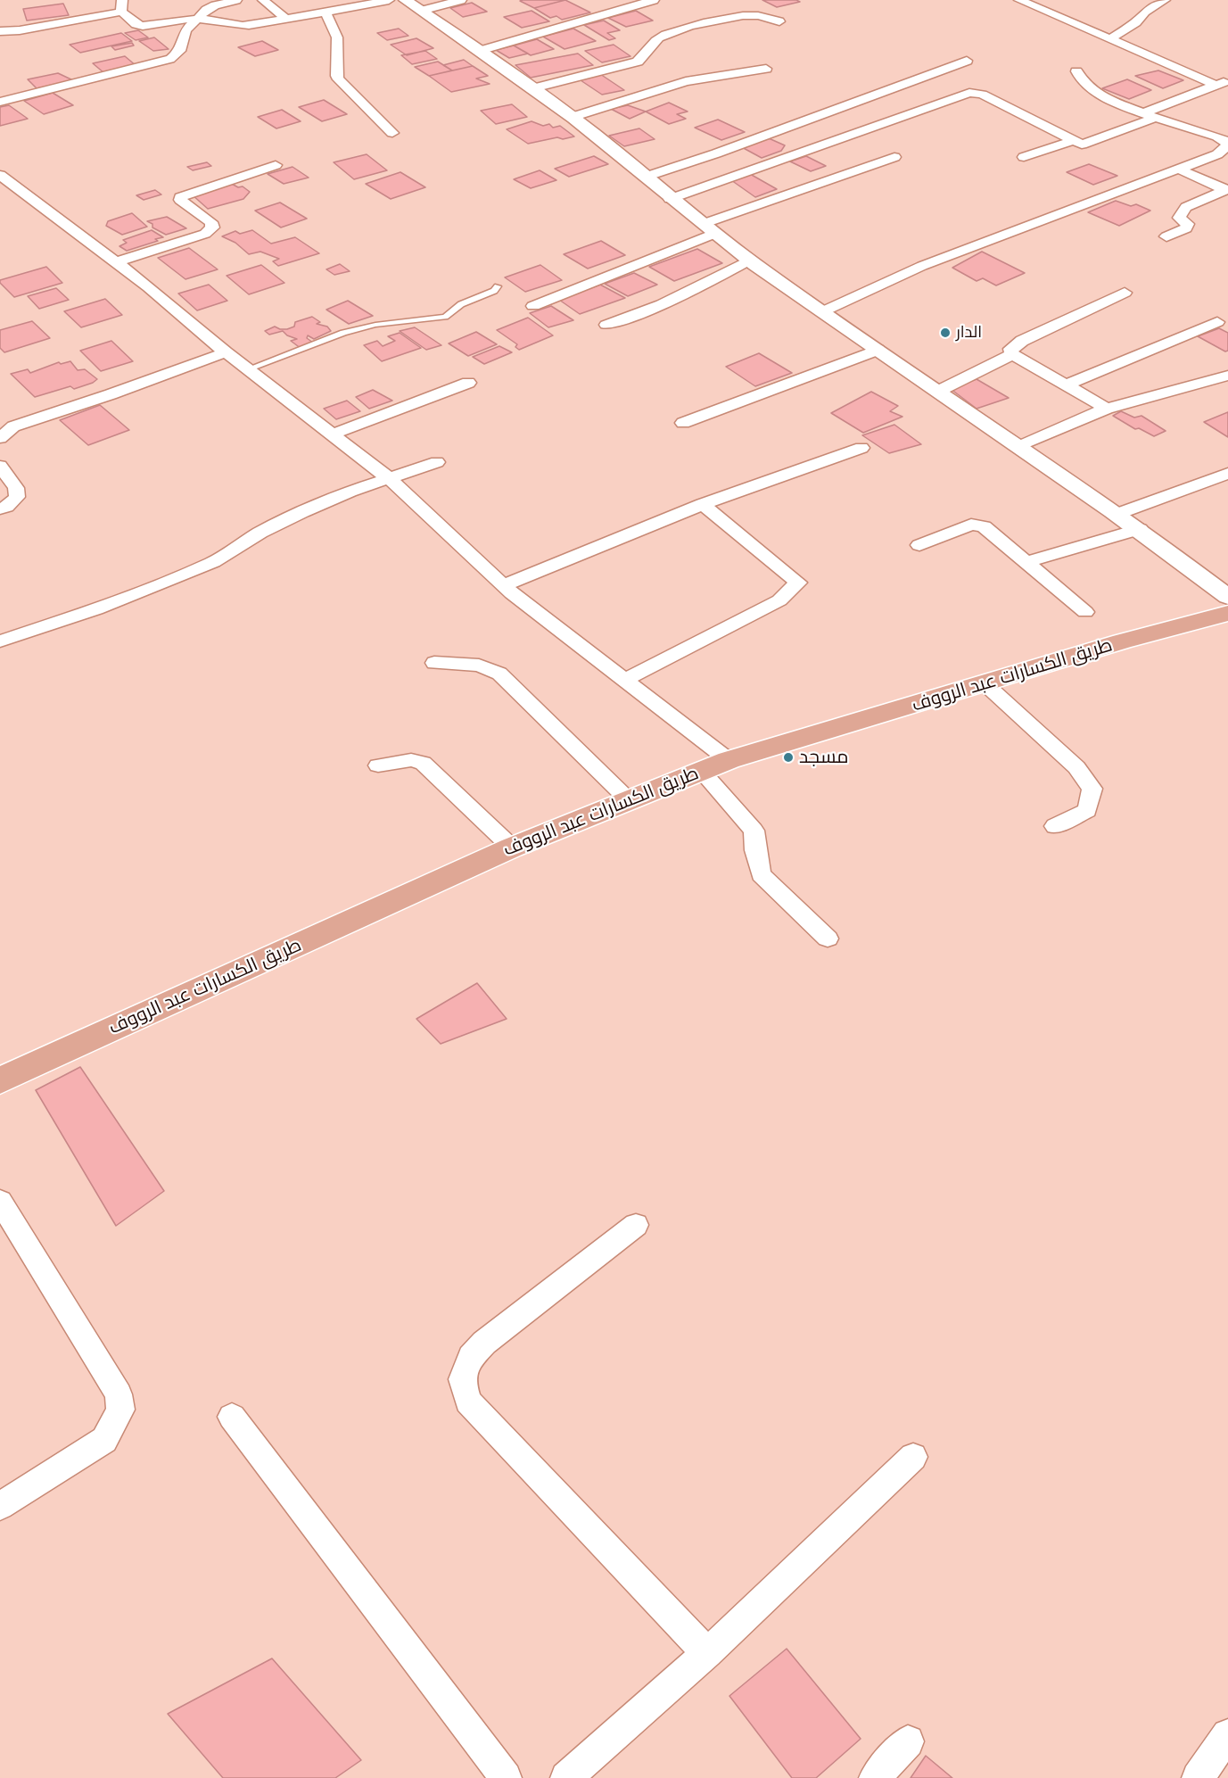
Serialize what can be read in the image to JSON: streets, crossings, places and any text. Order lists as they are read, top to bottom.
{
  "streets": {
    "main road": ["طريق الكسارات عبد الرووف"]
  },
  "places": ["الدار", "مسجد"]
}
